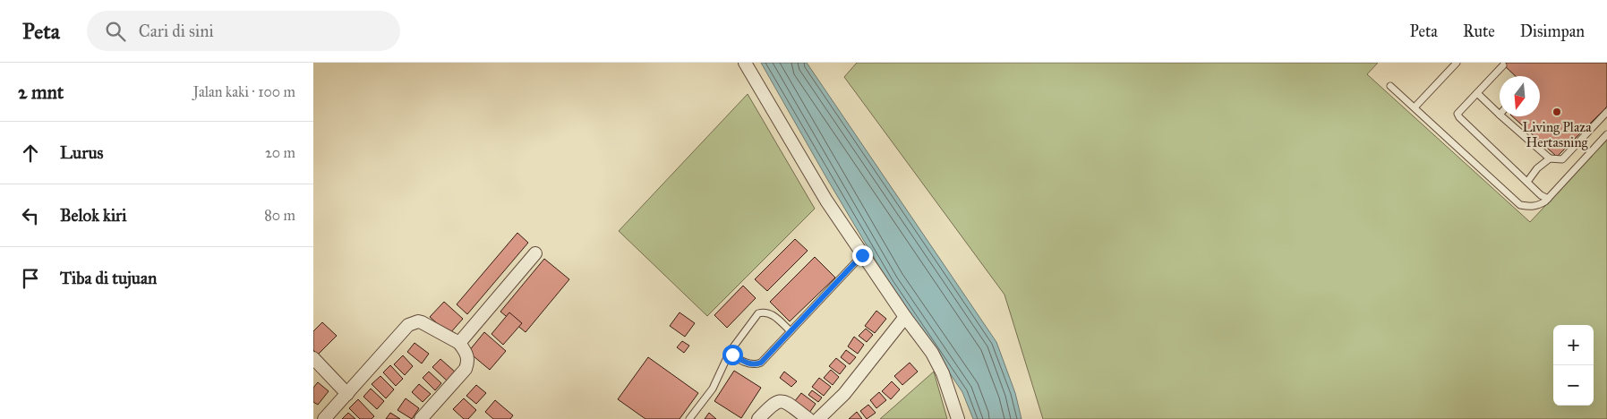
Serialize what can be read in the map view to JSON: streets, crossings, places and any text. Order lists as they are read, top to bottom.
{
  "places": ["Living Plaza Hertasning"],
  "north": "bottom",
  "page": {
    "header": "Peta",
    "search": "Cari di sini",
    "nav": ["Peta", "Rute", "Disimpan"],
    "heading": ["2 mnt", "Jalan kaki · 100 m"],
    "list": [
      ["Lurus", "20 m"],
      ["Belok kiri", "80 m"],
      "Tiba di tujuan"
    ],
    "map_buttons": ["+", "−"]
  }
}
